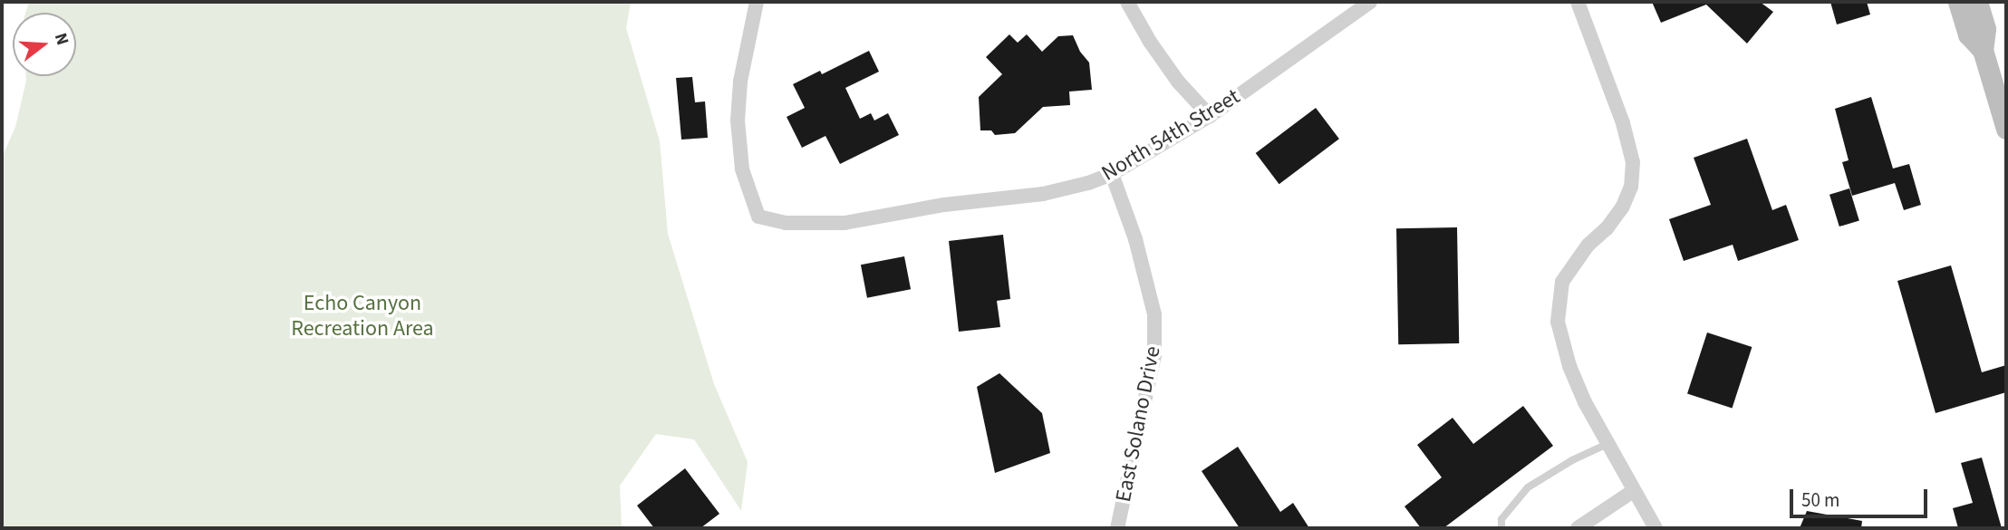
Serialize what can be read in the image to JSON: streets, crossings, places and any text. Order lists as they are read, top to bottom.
{
  "streets": {
    "street": ["North 54th Street", "East Solano Drive"]
  },
  "crossings": [
    ["North 54th Street", "East Solano Drive"]
  ],
  "parks": ["Echo Canyon Recreation Area"],
  "scale_bar": "50 m",
  "north": "right"
}
